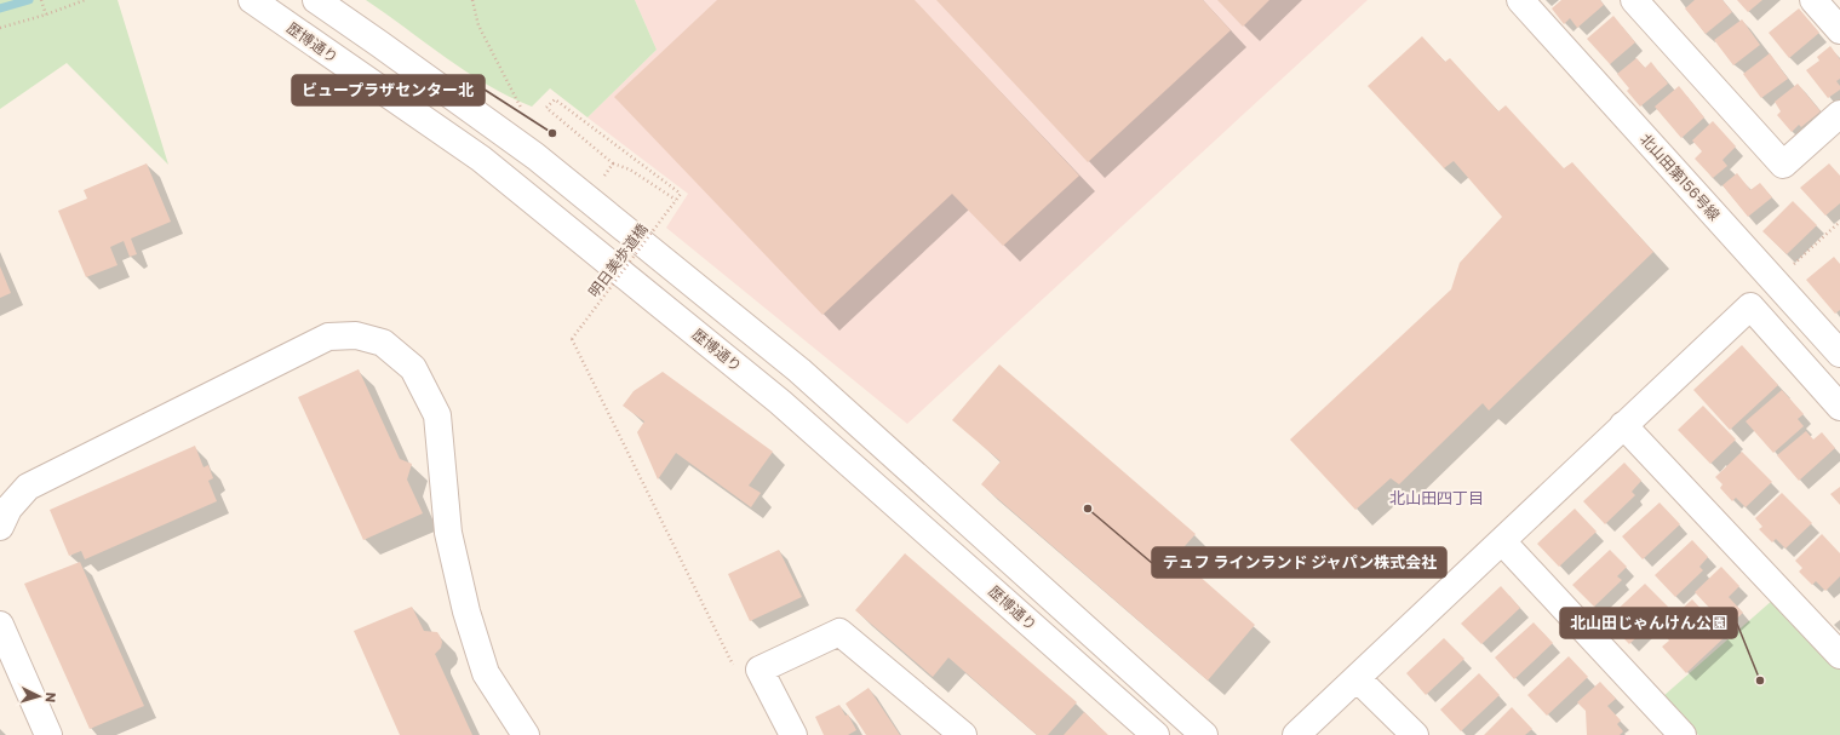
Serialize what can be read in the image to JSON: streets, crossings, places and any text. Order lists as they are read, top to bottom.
{
  "streets": {
    "street": ["歴博通り", "北山田第156号線"],
    "path": ["明日美歩道橋"]
  },
  "districts": ["北山田四丁目"],
  "places": ["ビュープラザセンター北", "テュフ ラインランド ジャパン株式会社", "北山田じゃんけん公園"],
  "north": "right"
}
